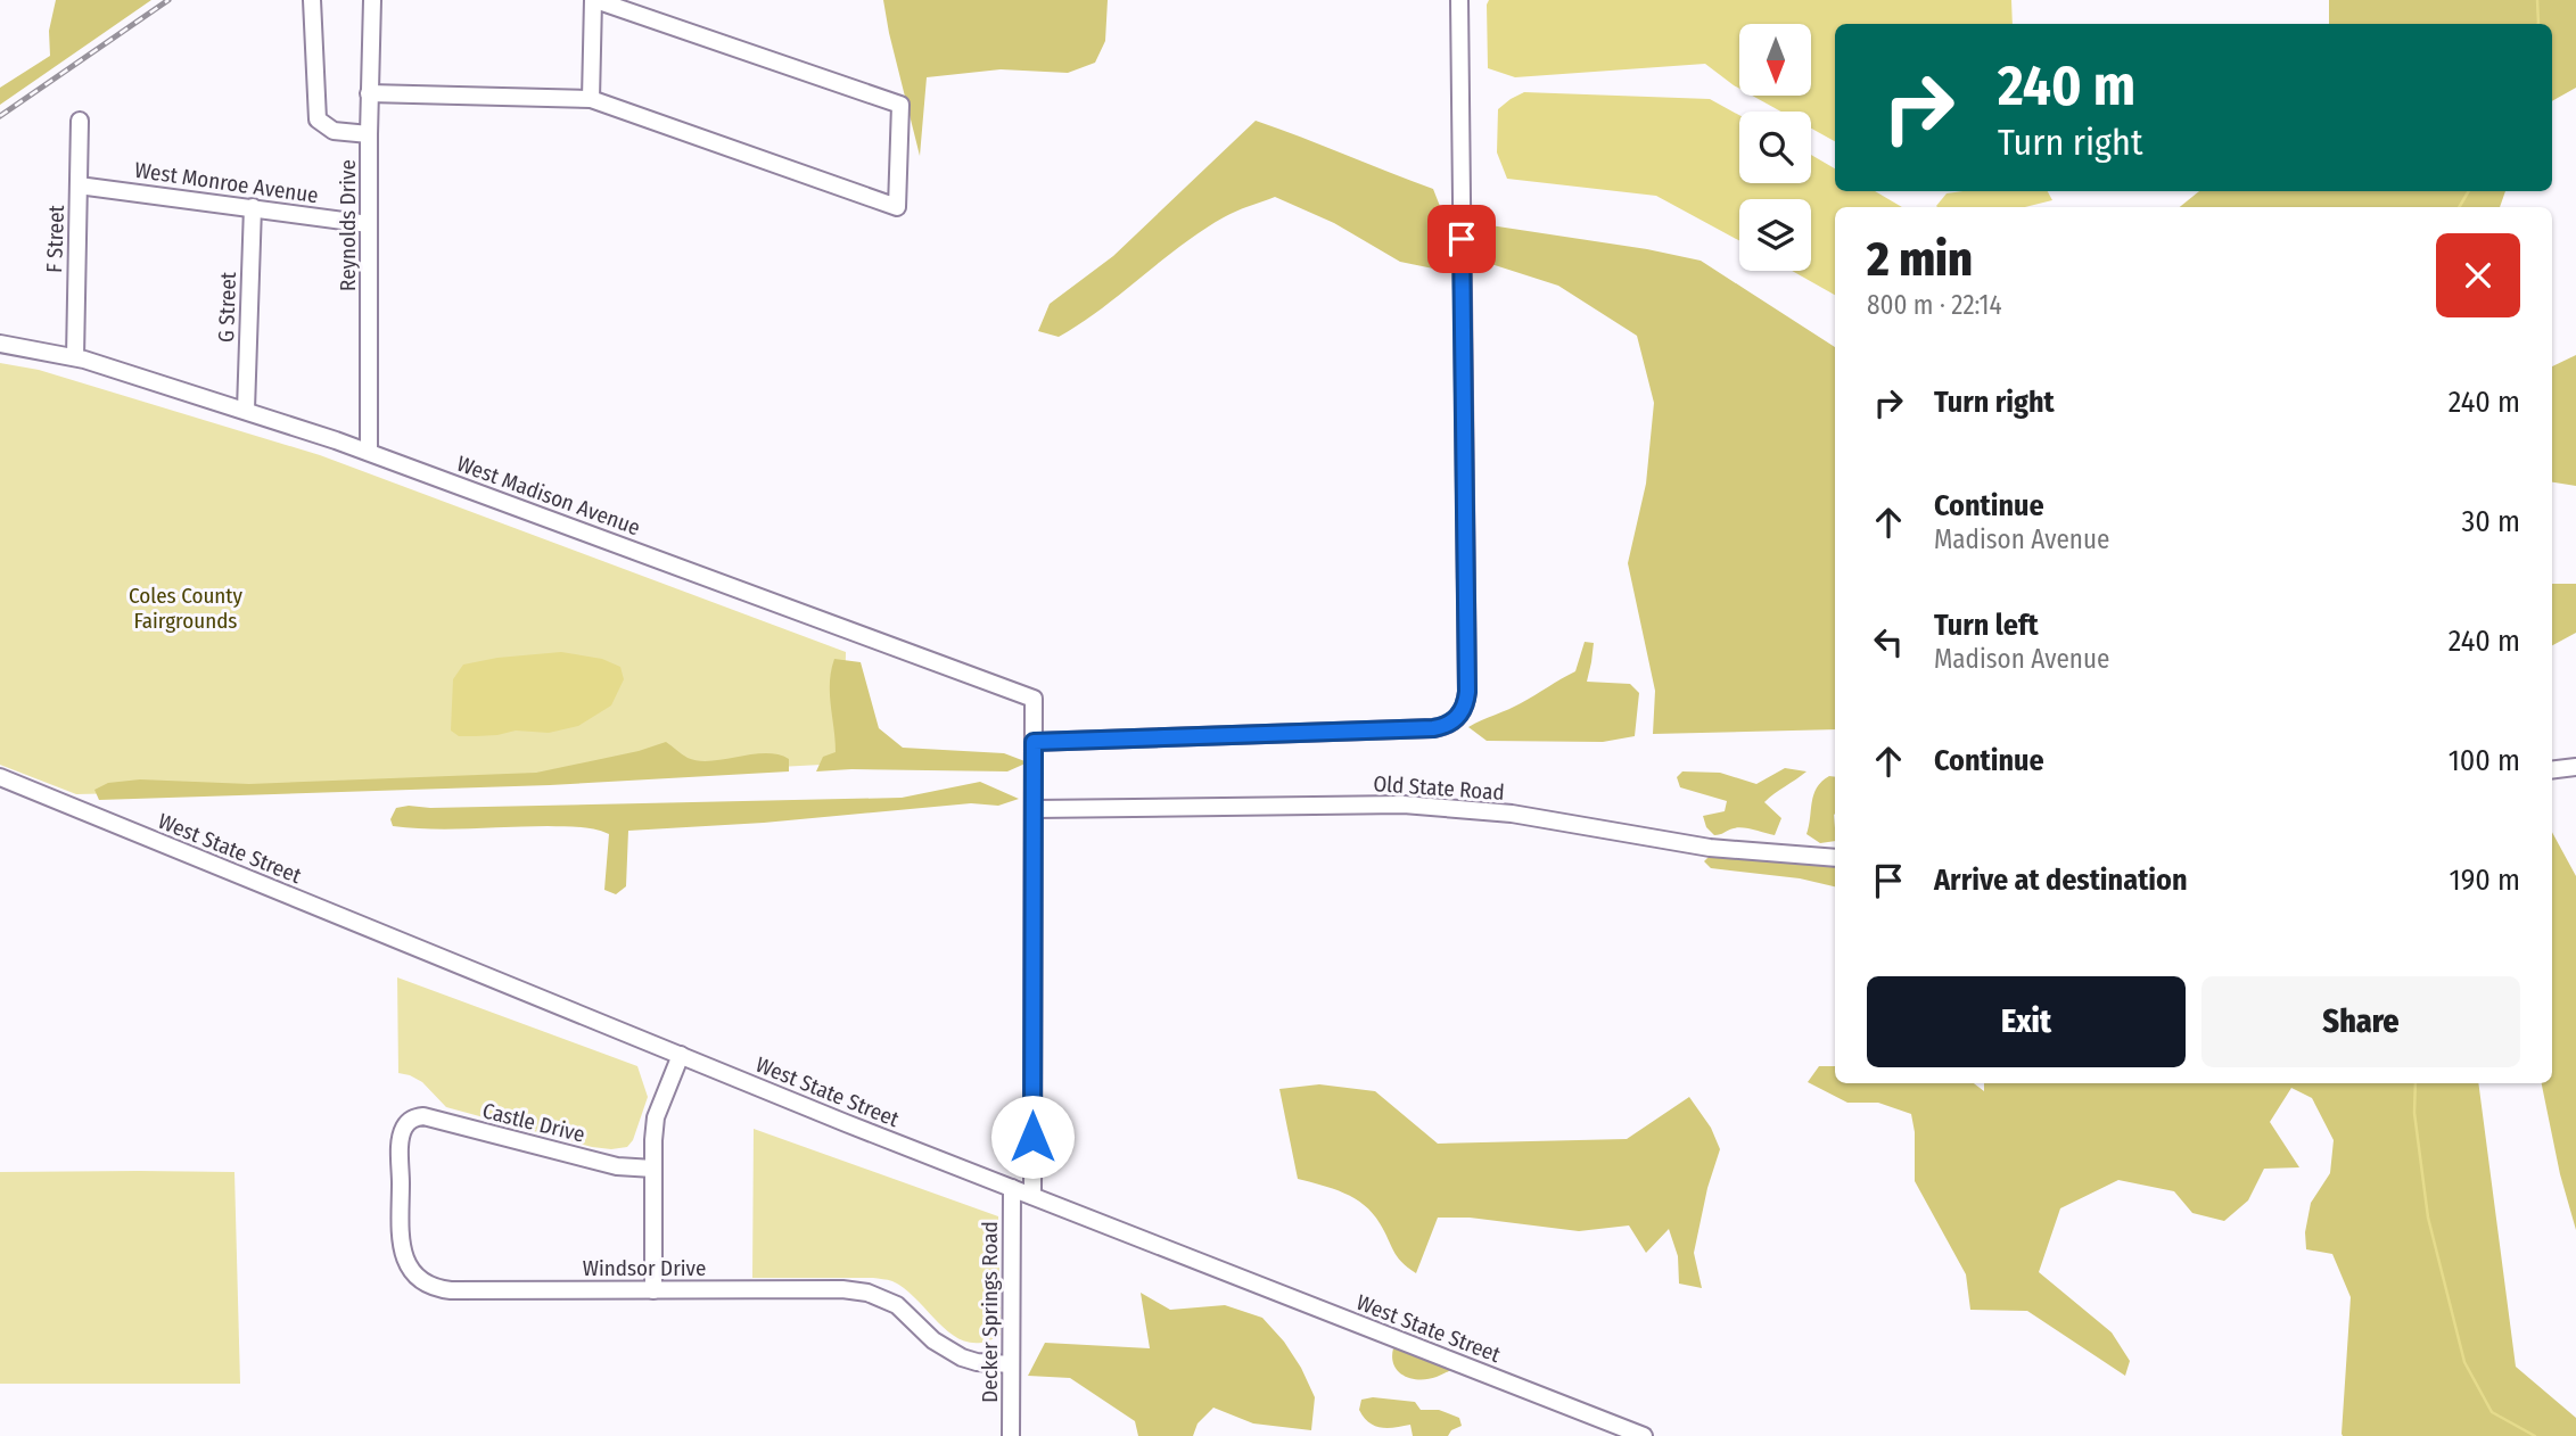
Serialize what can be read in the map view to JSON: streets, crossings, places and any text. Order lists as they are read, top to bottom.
{
  "streets": {
    "street": [
      "West Monroe Avenue",
      "Reynolds Drive",
      "F Street",
      "G Street",
      "West Madison Avenue",
      "Old State Road",
      "West State Street",
      "Castle Drive",
      "Windsor Drive",
      "Decker Springs Road"
    ]
  },
  "crossings": [
    ["West Monroe Avenue", "Reynolds Drive"],
    ["West Monroe Avenue", "F Street"],
    ["West Monroe Avenue", "G Street"],
    ["Reynolds Drive", "West Madison Avenue"],
    ["F Street", "West Madison Avenue"],
    ["G Street", "West Madison Avenue"],
    ["West State Street", "Decker Springs Road"],
    ["Castle Drive", "Windsor Drive"],
    ["Windsor Drive", "Decker Springs Road"]
  ],
  "parks": ["Coles County Fairgrounds"],
  "north": "bottom",
  "page": {
    "turn": ["240 m", "Turn right"],
    "heading": ["2 min", "800 m · 22:14"],
    "list": [
      {
        "name": "Turn right",
        "value": "240 m"
      },
      {
        "name": "Continue",
        "note": "Madison Avenue",
        "value": "30 m"
      },
      {
        "name": "Turn left",
        "note": "Madison Avenue",
        "value": "240 m"
      },
      {
        "name": "Continue",
        "value": "100 m"
      },
      {
        "name": "Arrive at destination",
        "value": "190 m"
      }
    ],
    "buttons": ["Exit", "Share"]
  }
}
